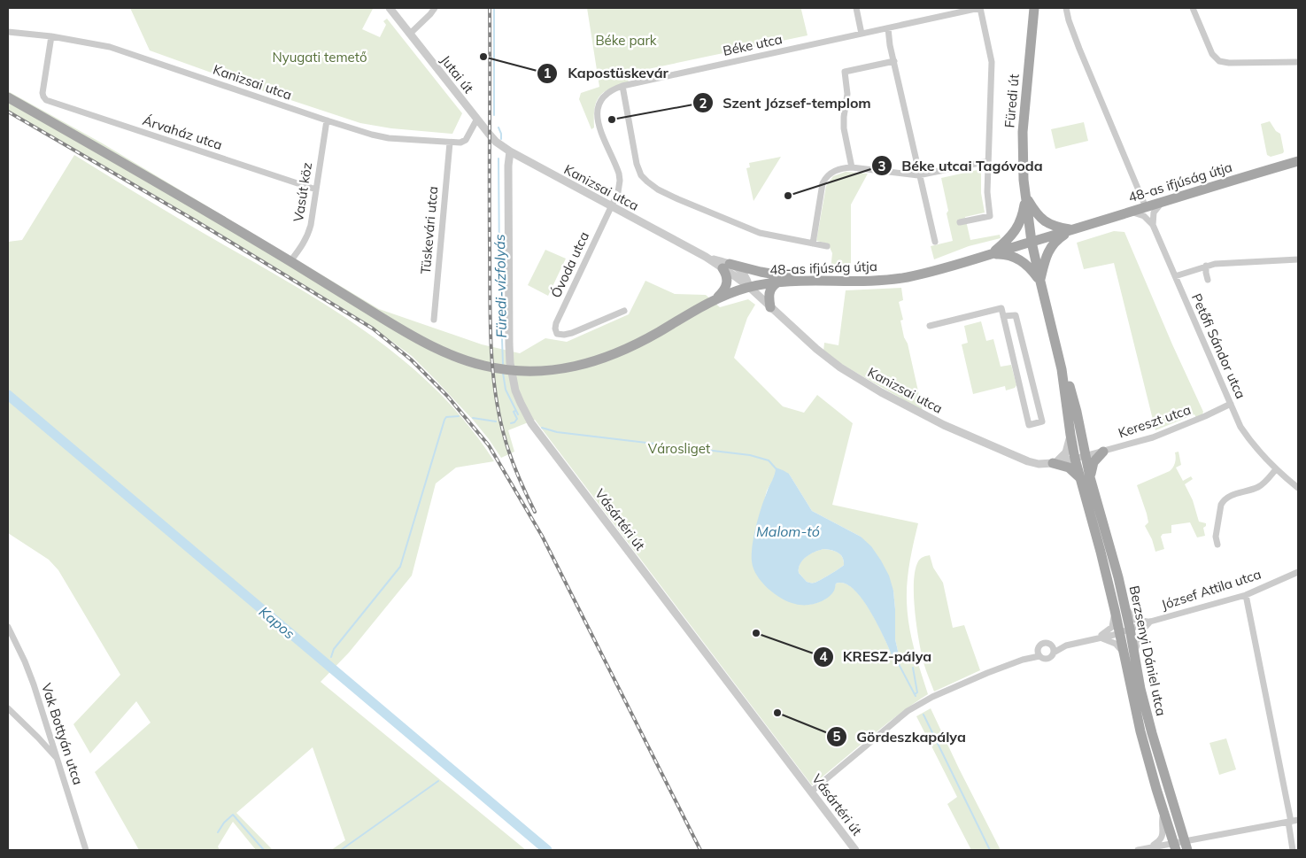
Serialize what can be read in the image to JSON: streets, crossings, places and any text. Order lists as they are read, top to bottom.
{
  "streets": {
    "main road": ["Füredi út", "48-as ifjúság útja", "Berzsenyi Dániel utca"],
    "street": [
      "Béke utca",
      "Jutai út",
      "Kanizsai utca",
      "Árvaház utca",
      "Vasút köz",
      "Tüskevári utca",
      "Óvoda utca",
      "Petőfi Sándor utca",
      "Kereszt utca",
      "Vásártéri út",
      "József Attila utca",
      "Vak Bottyán utca"
    ]
  },
  "crossings": [
    ["Béke utca", "Kanizsai utca"],
    ["Béke utca", "48-as ifjúság útja"],
    ["Béke utca", "Óvoda utca"],
    ["Jutai út", "Kanizsai utca"],
    ["Jutai út", "Vásártéri út"],
    ["Kanizsai utca", "Árvaház utca"],
    ["Kanizsai utca", "48-as ifjúság útja"],
    ["Kanizsai utca", "Vasút köz"],
    ["Kanizsai utca", "Tüskevári utca"],
    ["Kanizsai utca", "Óvoda utca"],
    ["Kanizsai utca", "Kereszt utca"],
    ["Kanizsai utca", "Vásártéri út"],
    ["Kanizsai utca", "Berzsenyi Dániel utca"],
    ["Árvaház utca", "Vasút köz"],
    ["48-as ifjúság útja", "Vasút köz"],
    ["Petőfi Sándor utca", "Kereszt utca"],
    ["Kereszt utca", "Berzsenyi Dániel utca"],
    ["József Attila utca", "Berzsenyi Dániel utca"]
  ],
  "water": ["Füredi-vízfolyás", "Malom-tó", "Kapos"],
  "parks": ["Béke park", "Nyugati temető", "Városliget"],
  "places": [
    "Kapostüskevár",
    "Szent József-templom",
    "Béke utcai Tagóvoda",
    "KRESZ-pálya",
    "Gördeszkapálya"
  ]
}
